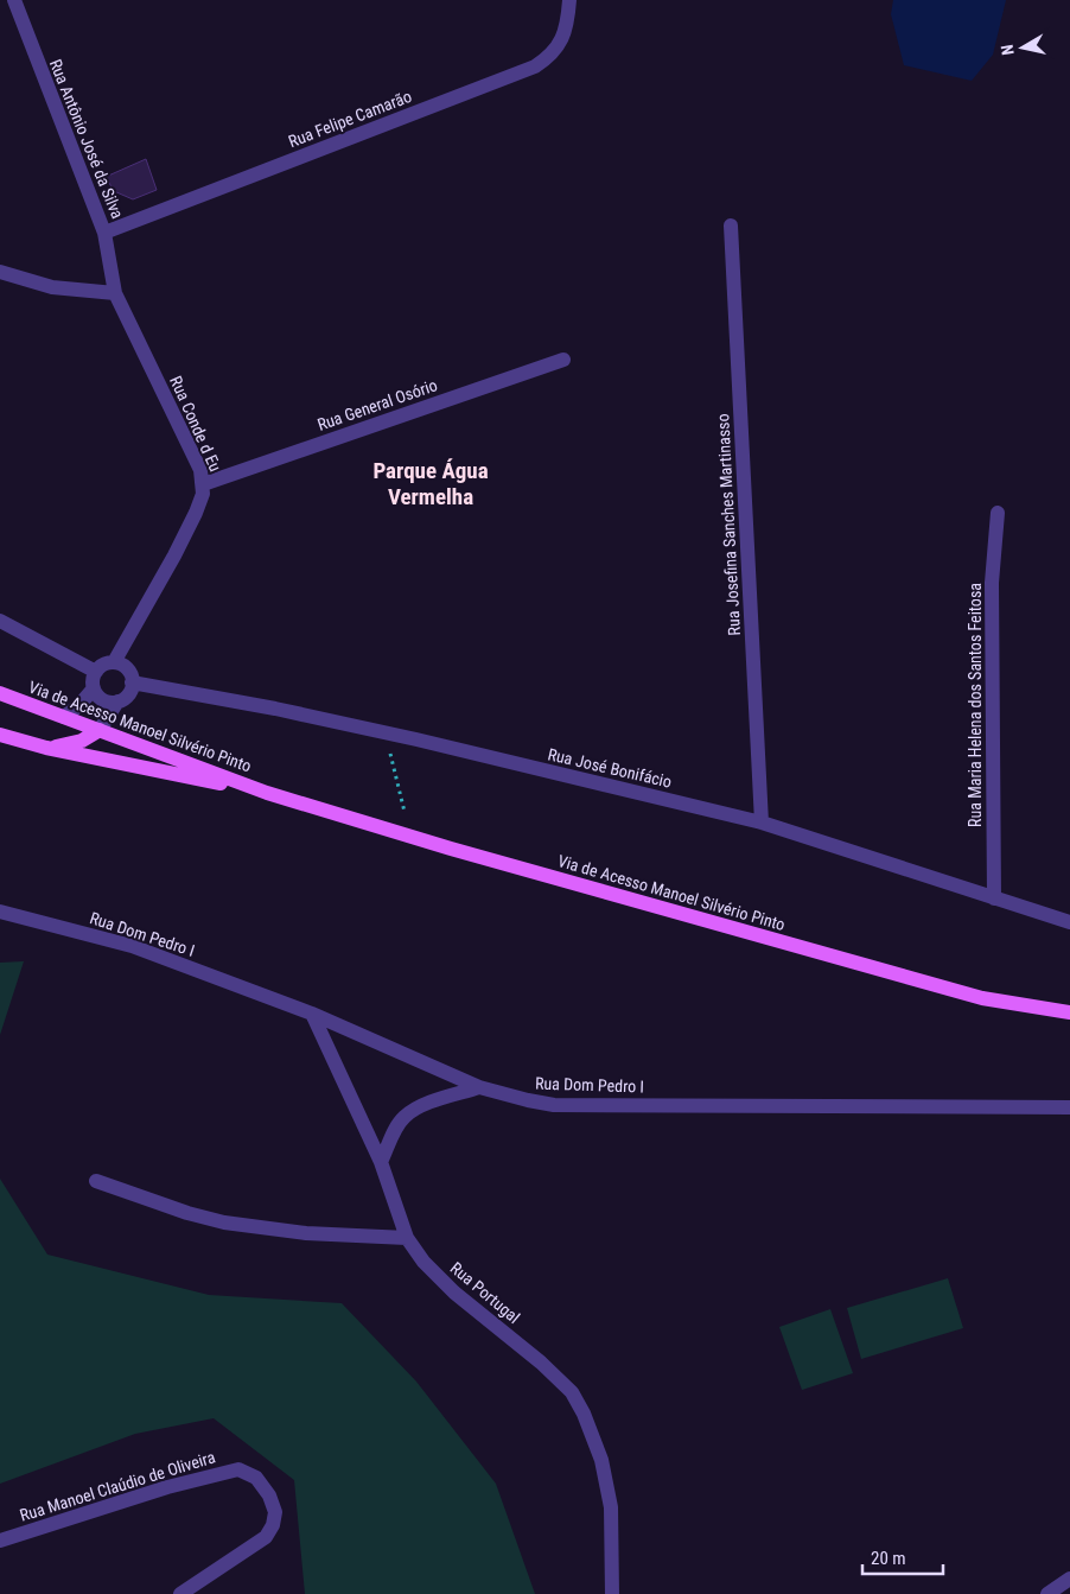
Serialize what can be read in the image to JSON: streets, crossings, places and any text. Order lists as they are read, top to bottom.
{
  "streets": {
    "main road": ["Via de Acesso Manoel Silvério Pinto"],
    "street": [
      "Rua Felipe Camarão",
      "Rua Antônio José da Silva",
      "Rua General Osório",
      "Rua Conde d Eu",
      "Rua Josefina Sanches Martinasso",
      "Rua Maria Helena dos Santos Feitosa",
      "Rua José Bonifácio",
      "Rua Dom Pedro I",
      "Rua Portugal",
      "Rua Manoel Claúdio de Oliveira"
    ]
  },
  "crossings": [
    ["Rua Felipe Camarão", "Rua Antônio José da Silva"],
    ["Rua Antônio José da Silva", "Rua Conde d Eu"],
    ["Rua General Osório", "Rua Conde d Eu"],
    ["Rua Conde d Eu", "Rua José Bonifácio"],
    ["Rua Josefina Sanches Martinasso", "Rua José Bonifácio"],
    ["Rua Maria Helena dos Santos Feitosa", "Rua José Bonifácio"],
    ["Rua Dom Pedro I", "Rua Portugal"]
  ],
  "districts": ["Parque Água Vermelha"],
  "scale_bar": "20 m",
  "north": "left"
}
